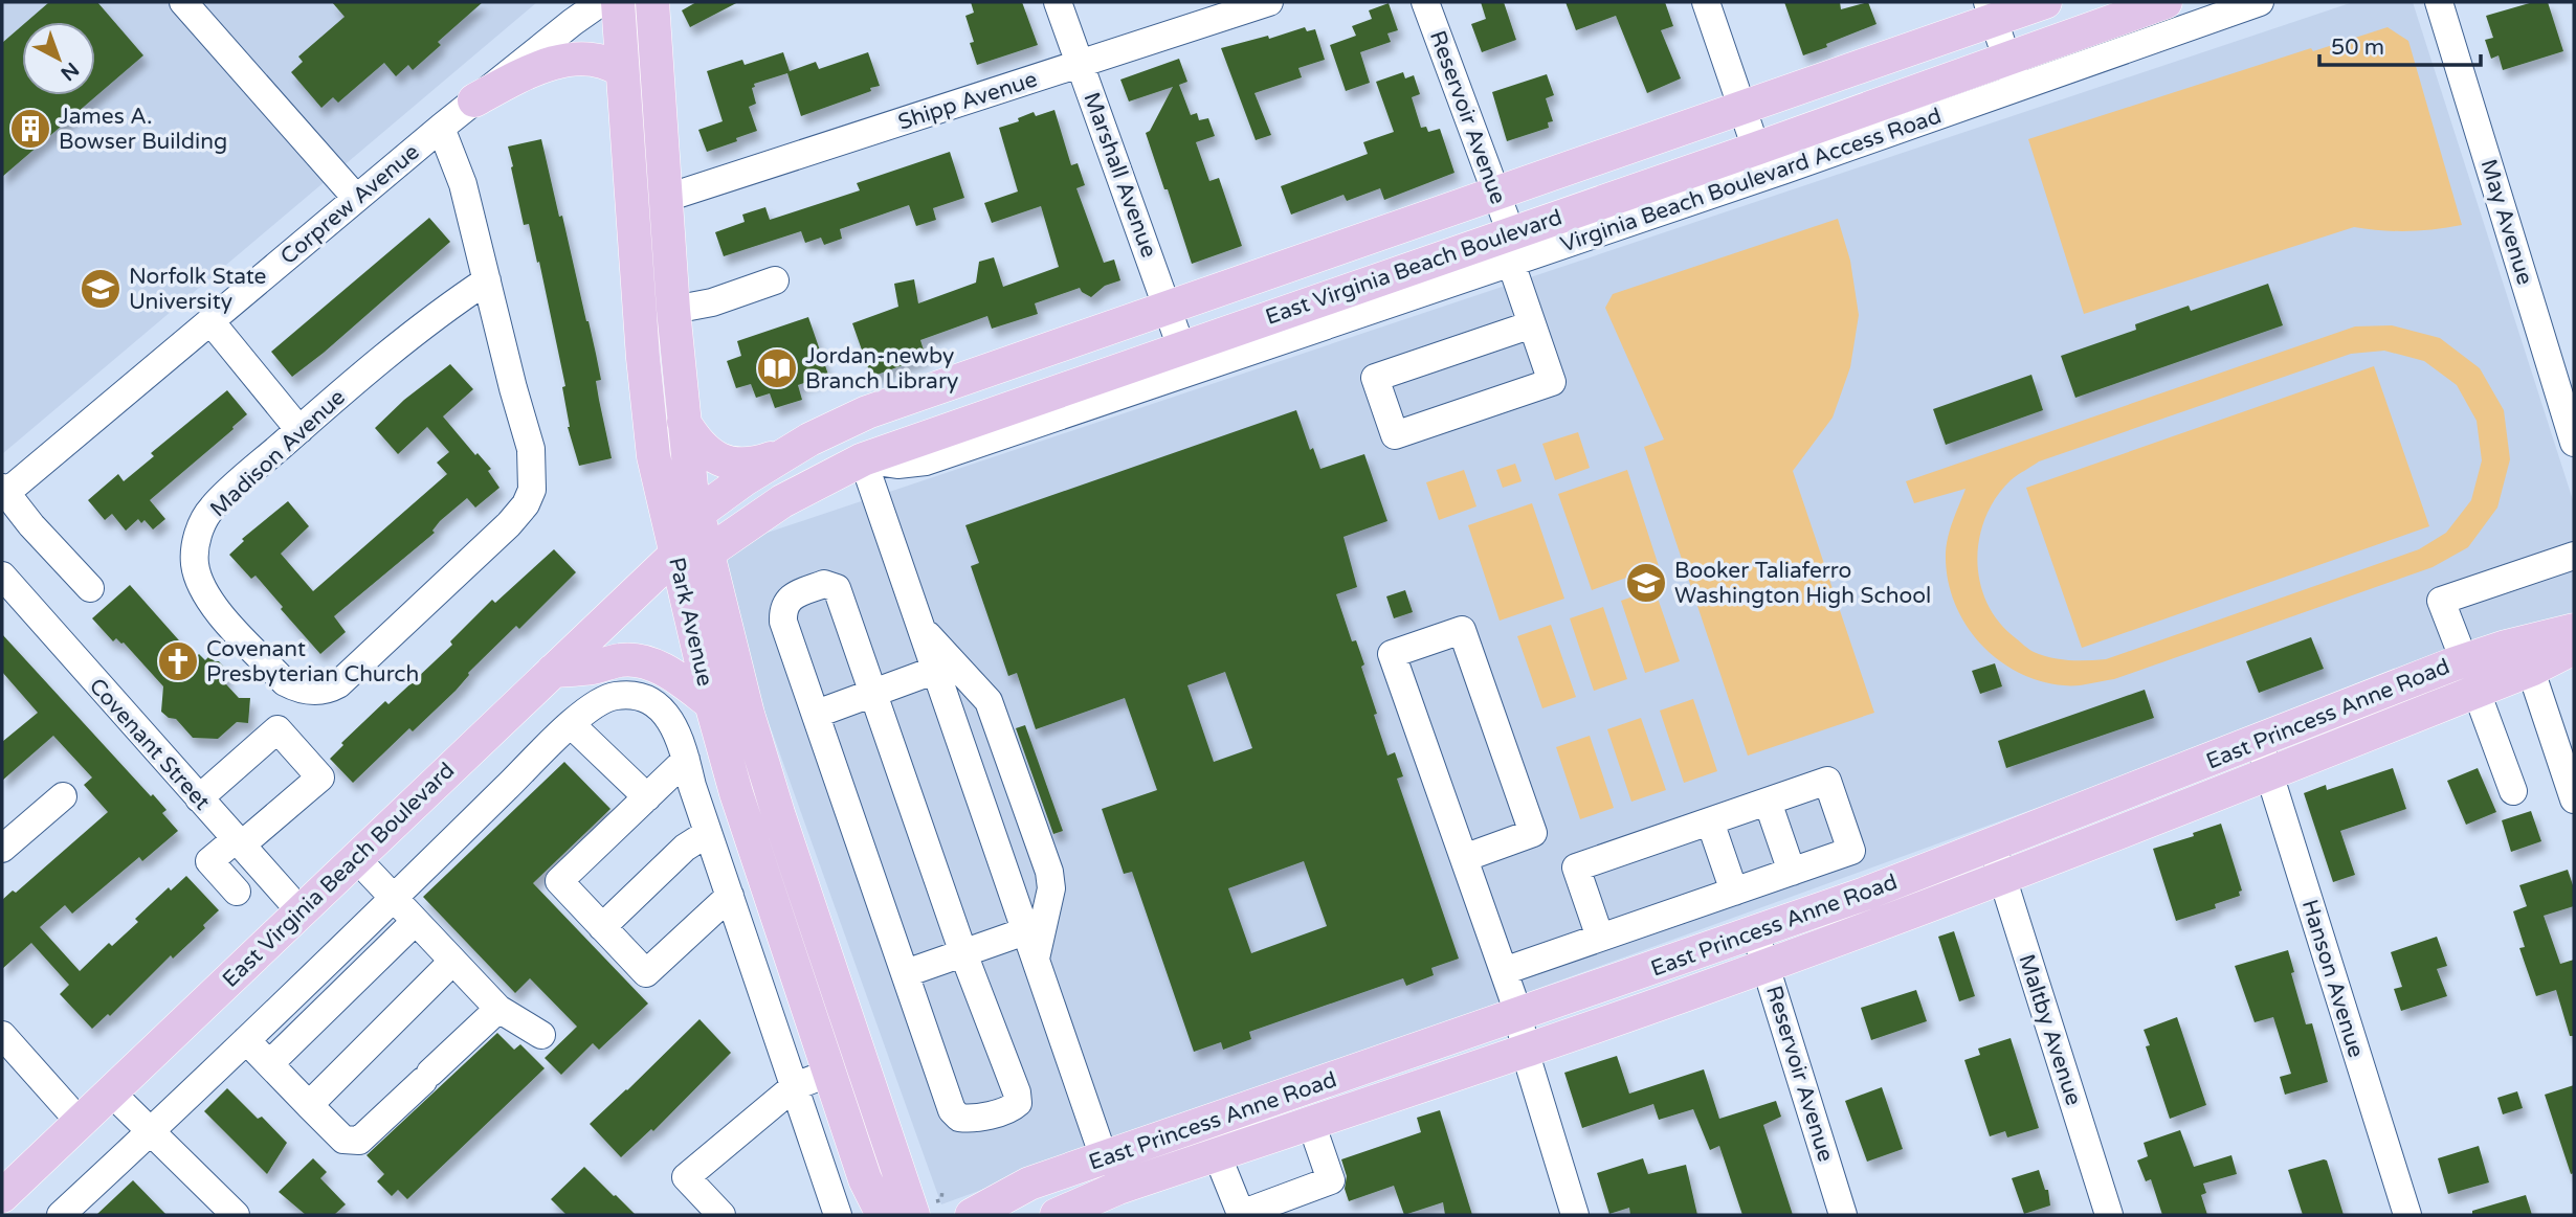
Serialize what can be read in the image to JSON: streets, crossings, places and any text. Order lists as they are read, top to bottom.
{
  "streets": {
    "main road": ["East Virginia Beach Boulevard", "Park Avenue", "East Princess Anne Road"],
    "street": [
      "Shipp Avenue",
      "Reservoir Avenue",
      "Marshall Avenue",
      "Virginia Beach Boulevard Access Road",
      "Corprew Avenue",
      "May Avenue",
      "Madison Avenue",
      "Covenant Street",
      "Hanson Avenue",
      "Maltby Avenue"
    ]
  },
  "crossings": [
    ["Shipp Avenue", "Marshall Avenue"],
    ["Shipp Avenue", "Park Avenue"],
    ["Reservoir Avenue", "Virginia Beach Boulevard Access Road"],
    ["Reservoir Avenue", "East Virginia Beach Boulevard"],
    ["Reservoir Avenue", "East Princess Anne Road"],
    ["Marshall Avenue", "East Virginia Beach Boulevard"],
    ["Virginia Beach Boulevard Access Road", "East Virginia Beach Boulevard"],
    ["Corprew Avenue", "Madison Avenue"],
    ["East Virginia Beach Boulevard", "Park Avenue"],
    ["East Virginia Beach Boulevard", "Covenant Street"],
    ["East Princess Anne Road", "Hanson Avenue"],
    ["East Princess Anne Road", "Maltby Avenue"]
  ],
  "places": {
    "building": ["James A. Bowser Building"],
    "school or university": ["Norfolk State University", "Booker Taliaferro Washington High School"],
    "library": ["Jordan-newby Branch Library"],
    "church": ["Covenant Presbyterian Church"]
  },
  "scale_bar": "50 m",
  "north": "bottom right"
}
